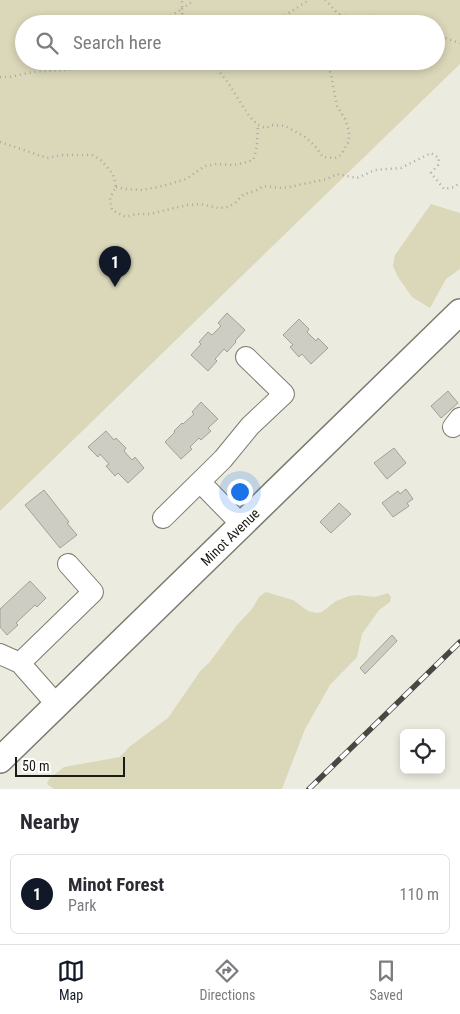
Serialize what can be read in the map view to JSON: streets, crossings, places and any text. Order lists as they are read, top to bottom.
{
  "streets": {
    "main road": ["Minot Avenue"]
  },
  "scale_bar": "50 m",
  "page": {
    "search": "Search here",
    "pins": "1",
    "scale": "50 m",
    "heading": "Nearby",
    "list": [
      {
        "mark": "1",
        "name": "Minot Forest",
        "note": "Park",
        "value": "110 m"
      }
    ],
    "nav": ["Map", "Directions", "Saved"]
  }
}
